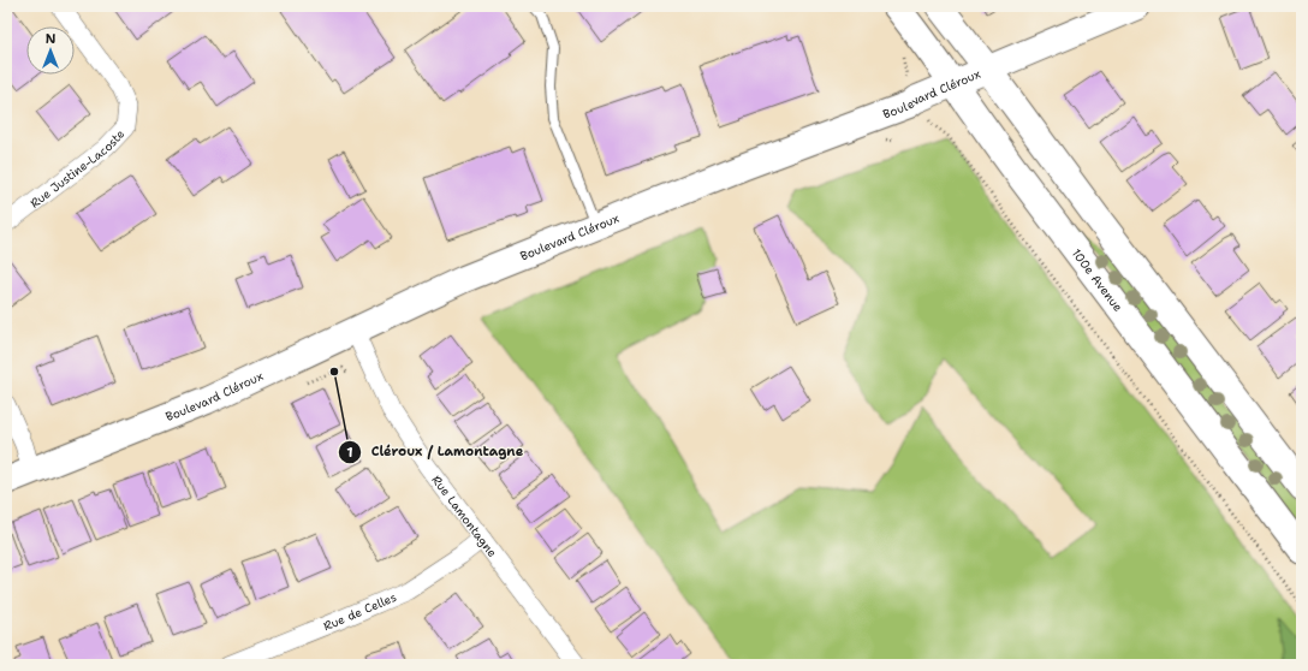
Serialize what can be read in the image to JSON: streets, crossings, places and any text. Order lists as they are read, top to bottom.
{
  "streets": {
    "street": [
      "Boulevard Cléroux",
      "Rue Justine-Lacoste",
      "100e Avenue",
      "Rue Lamontagne",
      "Rue de Celles"
    ]
  },
  "crossings": [
    ["Boulevard Cléroux", "100e Avenue"],
    ["Boulevard Cléroux", "Rue Lamontagne"],
    ["Rue Lamontagne", "Rue de Celles"]
  ],
  "places": ["Cléroux / Lamontagne"],
  "north": "top"
}
